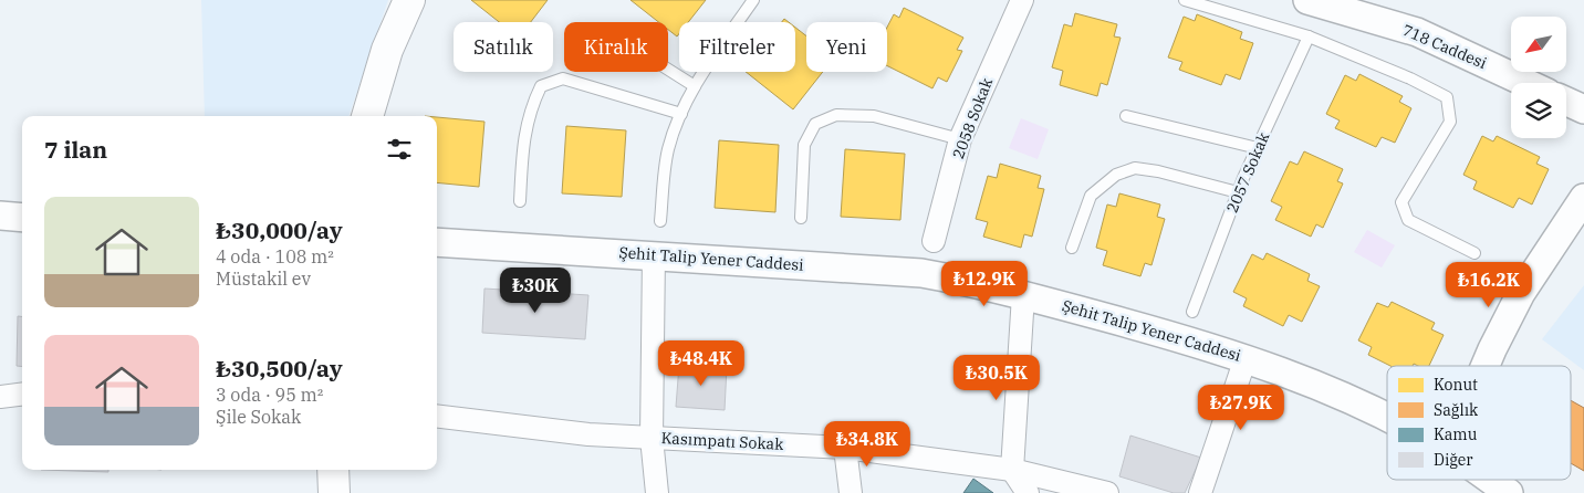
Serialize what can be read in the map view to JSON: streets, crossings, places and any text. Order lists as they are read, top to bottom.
{
  "streets": {
    "street": [
      "718 Caddesi",
      "2058 Sokak",
      "Şehit Talip Yener Caddesi",
      "Kasımpatı Sokak"
    ],
    "lane": ["2057 Sokak"]
  },
  "legend": [
    "Konut",
    "Sağlık",
    "Kamu",
    "Diğer"
  ],
  "north": "bottom left",
  "page": {
    "chip": [
      "Satılık",
      "Kiralık",
      "Filtreler",
      "Yeni"
    ],
    "heading": "7 ilan",
    "list": [
      {
        "name": "₺30,000/ay",
        "note": "4 oda · 108 m² · Müstakil ev"
      },
      {
        "name": "₺30,500/ay",
        "note": "3 oda · 95 m² · Şile Sokak"
      }
    ],
    "price": [
      "₺12.9K",
      "₺16.2K",
      "₺30K",
      "₺48.4K",
      "₺30.5K",
      "₺27.9K",
      "₺34.8K"
    ]
  }
}
